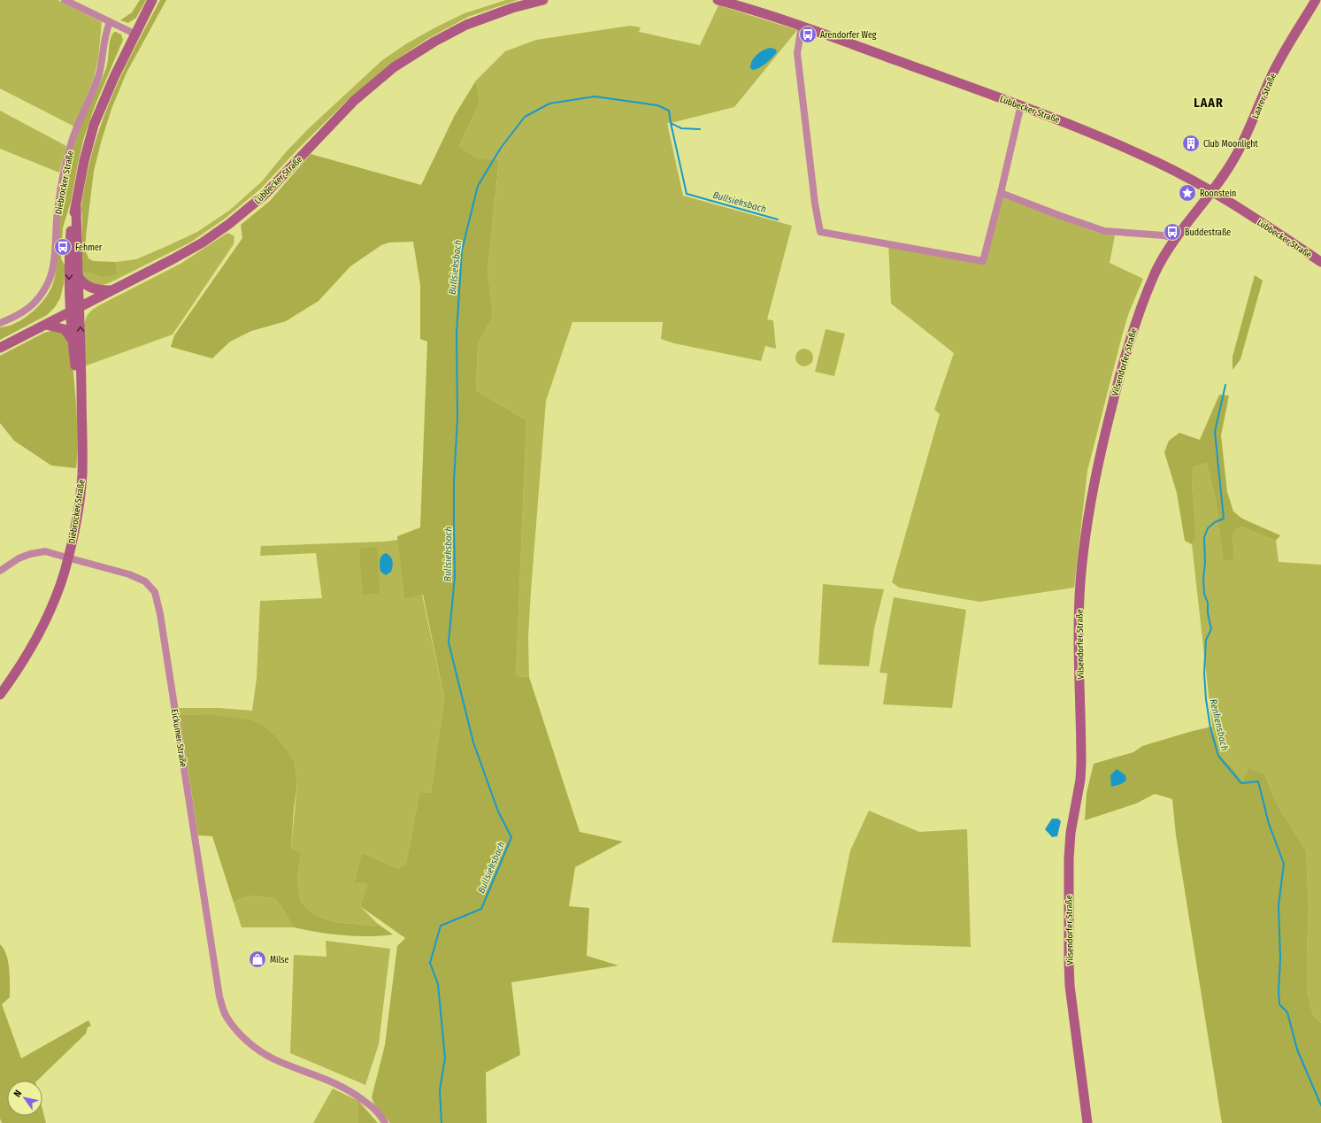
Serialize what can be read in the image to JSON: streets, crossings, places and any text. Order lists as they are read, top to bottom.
{
  "streets": {
    "main road": [
      "Laarer Straße",
      "Lübbecker Straße",
      "Diebrocker Straße",
      "Vilsendorfer Straße"
    ],
    "street": ["Eickumer Straße"]
  },
  "crossings": [
    ["Laarer Straße", "Lübbecker Straße"],
    ["Laarer Straße", "Vilsendorfer Straße"],
    ["Lübbecker Straße", "Diebrocker Straße"],
    ["Lübbecker Straße", "Vilsendorfer Straße"],
    ["Diebrocker Straße", "Eickumer Straße"]
  ],
  "districts": ["LAAR"],
  "water": ["Bullsieksbach", "Renkensbach"],
  "places": {
    "bus stop": ["Arendorfer Weg", "Buddestraße", "Fehmer"],
    "building": ["Club Moonlight"],
    "place": ["Roonstein"],
    "shop": ["Milse"]
  },
  "north": "top left"
}
